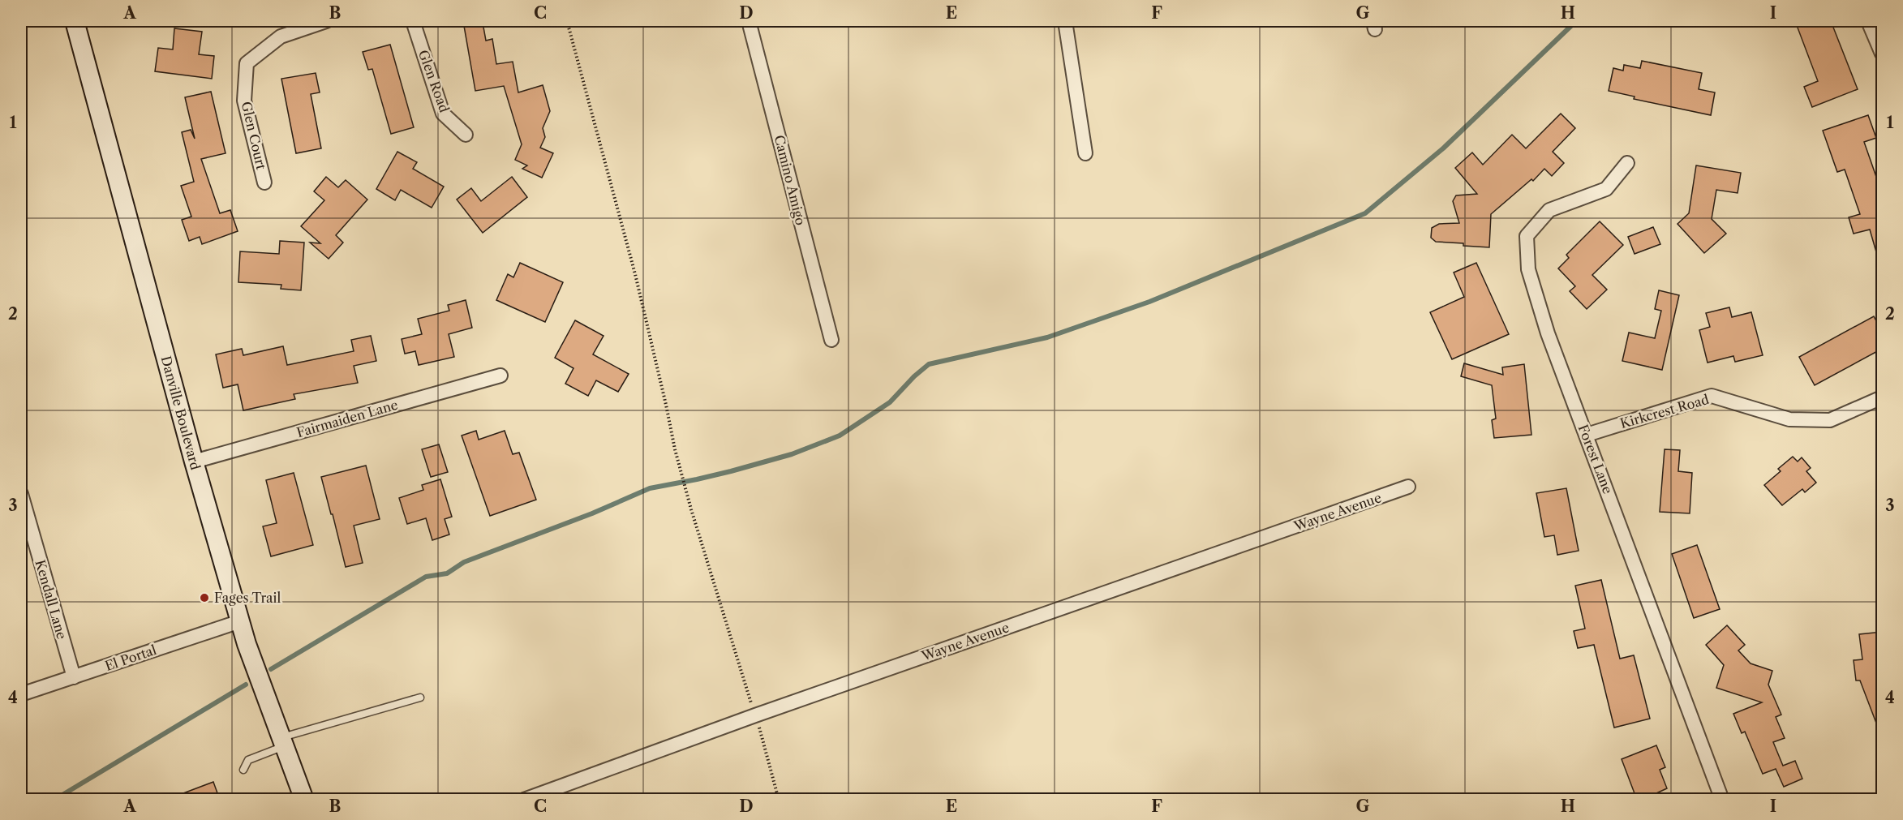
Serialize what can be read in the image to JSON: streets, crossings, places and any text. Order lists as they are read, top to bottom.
{
  "streets": {
    "main road": ["Danville Boulevard"],
    "street": [
      "Glen Road",
      "Glen Court",
      "Camino Amigo",
      "Kirkcrest Road",
      "Fairmaiden Lane",
      "Forest Lane",
      "Wayne Avenue",
      "Kendall Lane",
      "El Portal"
    ]
  },
  "crossings": [
    ["Kirkcrest Road", "Forest Lane"],
    ["Danville Boulevard", "Fairmaiden Lane"],
    ["Danville Boulevard", "El Portal"],
    ["Kendall Lane", "El Portal"]
  ],
  "places": ["Fages Trail"],
  "grid": {
    "columns": [
      "A",
      "B",
      "C",
      "D",
      "E",
      "F",
      "G",
      "H",
      "I"
    ],
    "rows": [
      "1",
      "2",
      "3",
      "4"
    ]
  }
}
